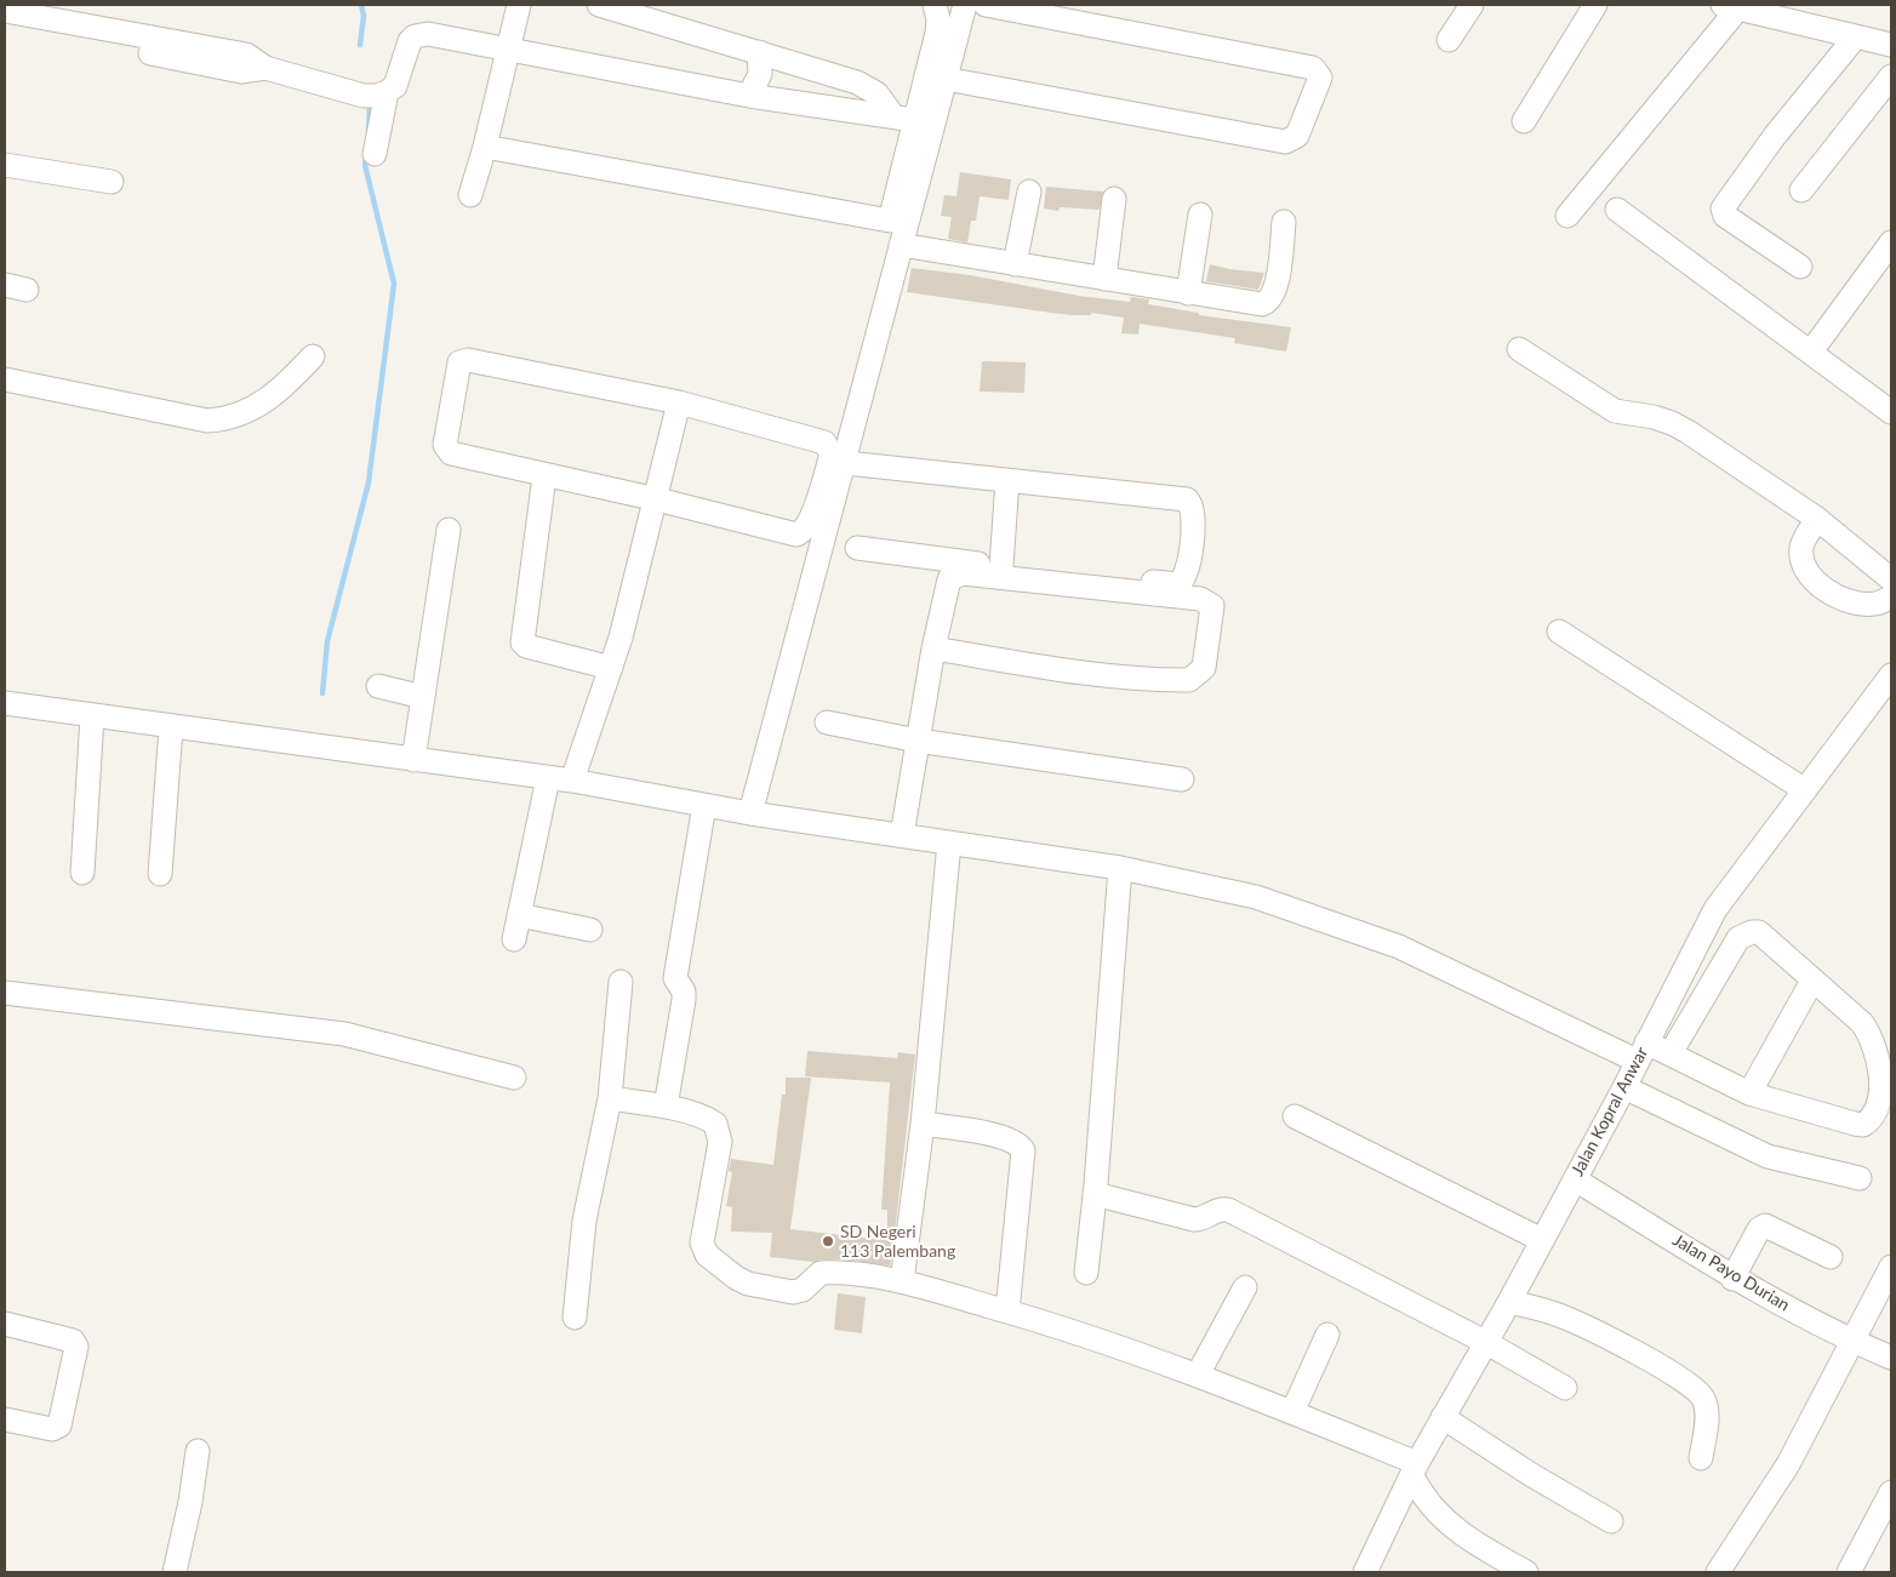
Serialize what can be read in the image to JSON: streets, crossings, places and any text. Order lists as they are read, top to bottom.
{
  "streets": {
    "street": ["Jalan Kopral Anwar", "Jalan Payo Durian"]
  },
  "crossings": [
    ["Jalan Kopral Anwar", "Jalan Payo Durian"]
  ],
  "places": ["SD Negeri 113 Palembang"]
}
